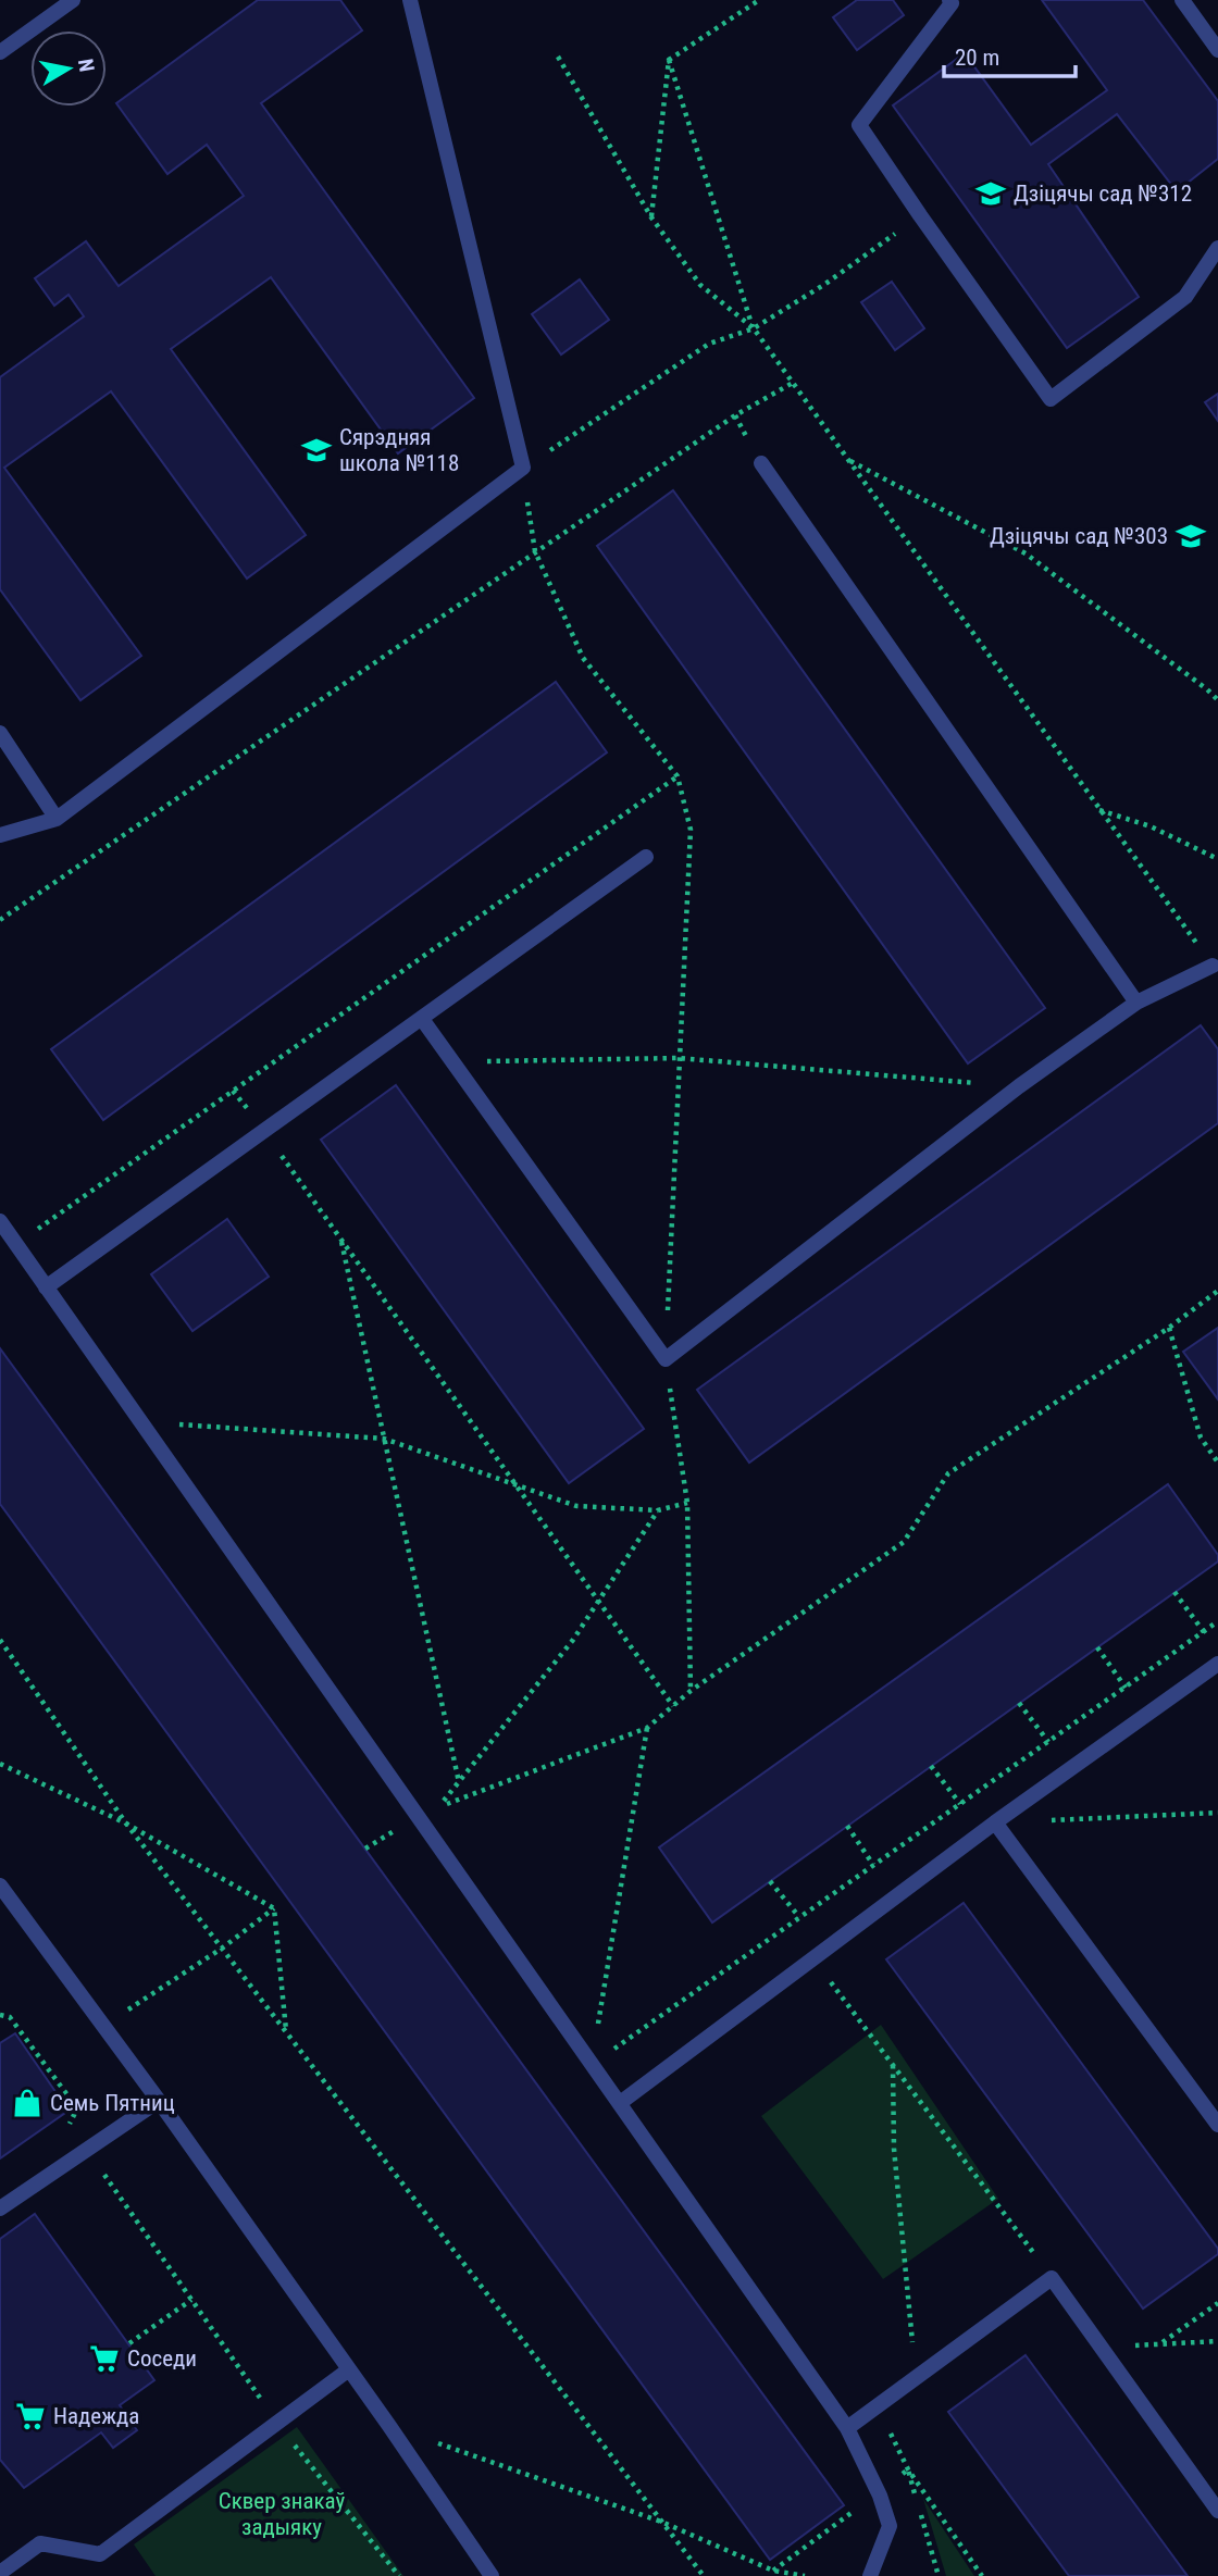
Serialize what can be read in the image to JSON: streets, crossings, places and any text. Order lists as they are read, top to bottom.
{
  "parks": ["Сквер знакаў задыяку"],
  "places": {
    "school or university": ["Дзіцячы сад №312", "Сярэдняя школа №118", "Дзіцячы сад №303"],
    "shop": ["Семь Пятниц"],
    "supermarket": ["Соседи", "Надежда"]
  },
  "scale_bar": "20 m",
  "north": "right"
}
